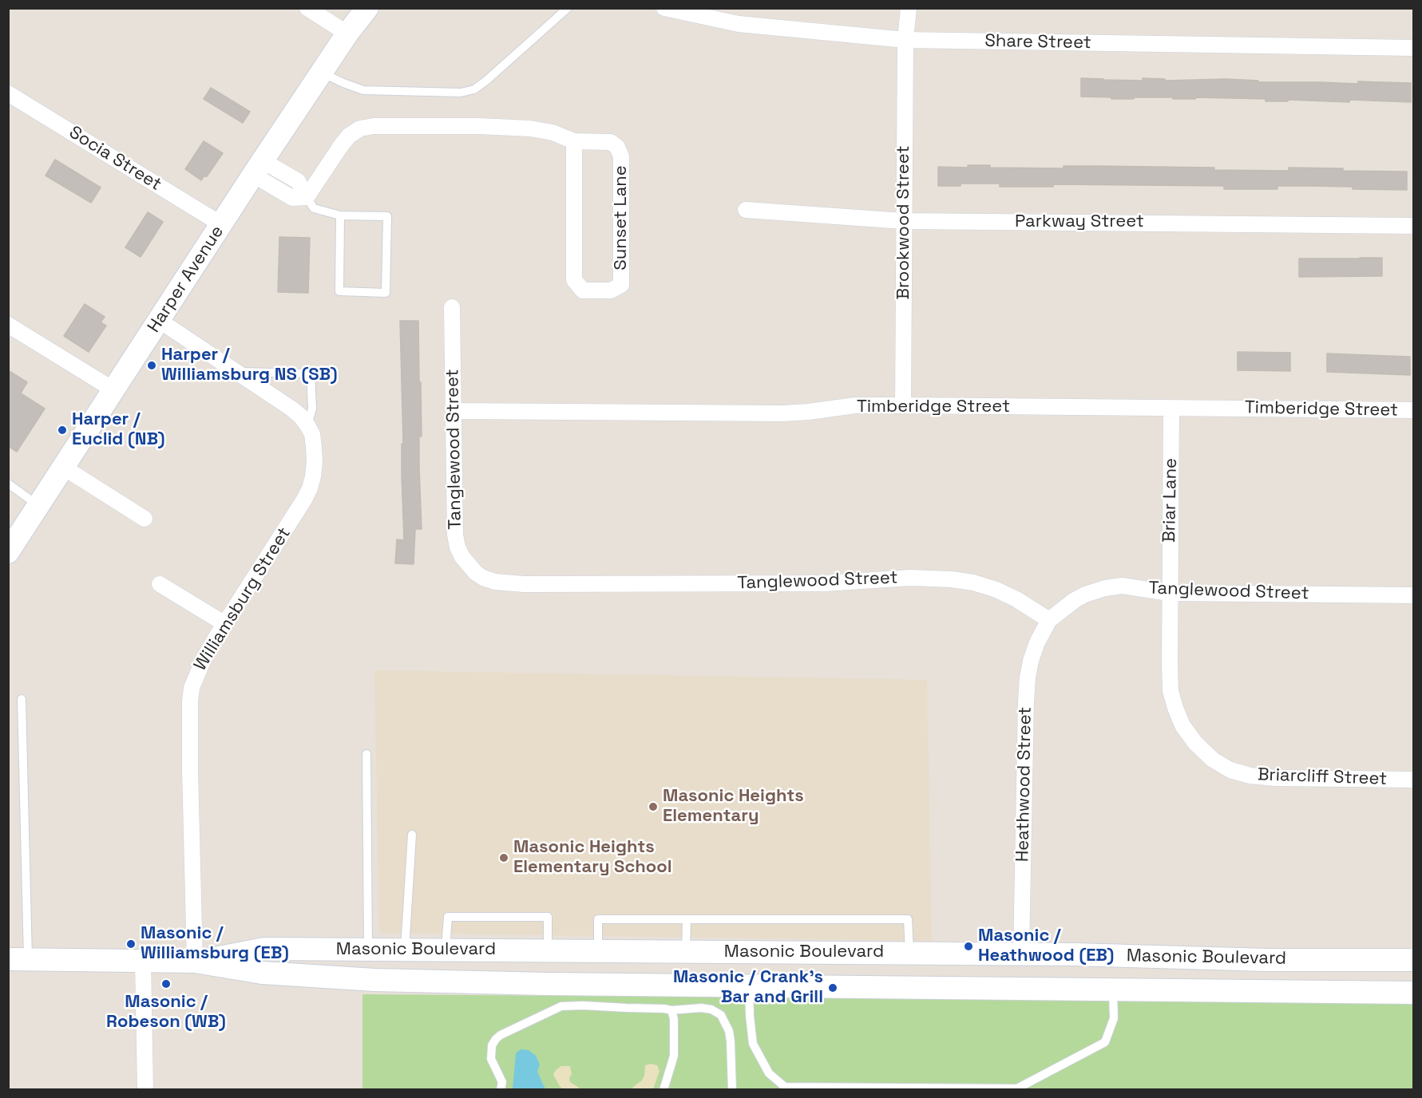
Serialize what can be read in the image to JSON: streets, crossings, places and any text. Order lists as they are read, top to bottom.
{
  "streets": {
    "main road": ["Harper Avenue", "Masonic Boulevard"],
    "street": [
      "Share Street",
      "Socia Street",
      "Sunset Lane",
      "Parkway Street",
      "Brookwood Street",
      "Timberidge Street",
      "Tanglewood Street",
      "Briar Lane",
      "Williamsburg Street",
      "Briarcliff Street",
      "Heathwood Street"
    ]
  },
  "crossings": [
    ["Share Street", "Brookwood Street"],
    ["Socia Street", "Harper Avenue"],
    ["Parkway Street", "Brookwood Street"],
    ["Brookwood Street", "Timberidge Street"],
    ["Harper Avenue", "Williamsburg Street"],
    ["Timberidge Street", "Tanglewood Street"],
    ["Timberidge Street", "Briar Lane"],
    ["Tanglewood Street", "Briar Lane"],
    ["Tanglewood Street", "Briarcliff Street"],
    ["Tanglewood Street", "Heathwood Street"],
    ["Briar Lane", "Briarcliff Street"],
    ["Williamsburg Street", "Masonic Boulevard"],
    ["Heathwood Street", "Masonic Boulevard"]
  ],
  "places": [
    "Harper / Williamsburg NS (SB)",
    "Harper / Euclid (NB)",
    "Masonic Heights Elementary",
    "Masonic Heights Elementary School",
    "Masonic / Williamsburg (EB)",
    "Masonic / Heathwood (EB)",
    "Masonic / Robeson (WB)",
    "Masonic / Crank's Bar and Grill"
  ]
}
